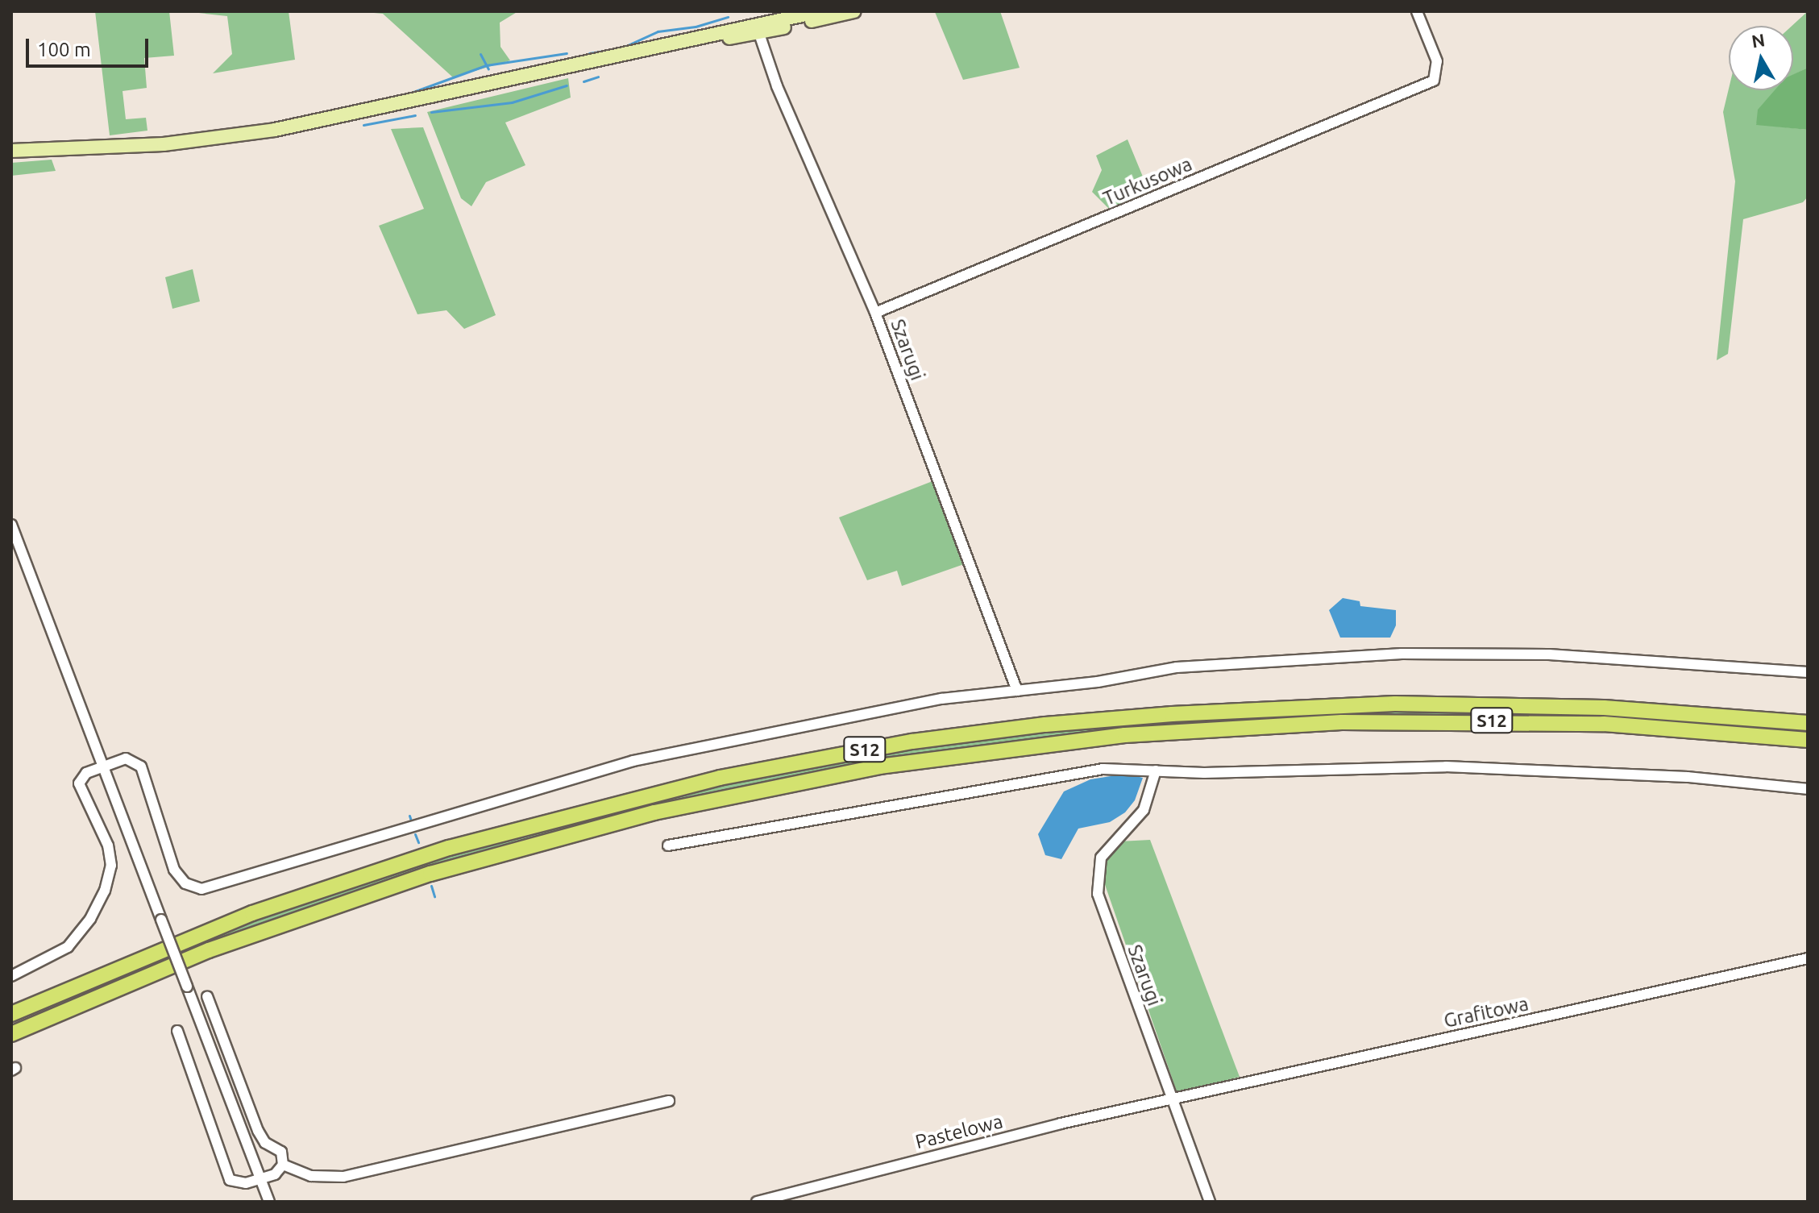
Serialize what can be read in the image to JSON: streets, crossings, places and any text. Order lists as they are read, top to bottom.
{
  "streets": {
    "highway": ["S12"],
    "street": [
      "Turkusowa",
      "Szarugi",
      "Grafitowa",
      "Pastelowa"
    ]
  },
  "crossings": [
    ["Turkusowa", "Szarugi"],
    ["Szarugi", "Grafitowa"],
    ["Szarugi", "Pastelowa"],
    ["Grafitowa", "Pastelowa"]
  ],
  "scale_bar": "100 m",
  "north": "top"
}
